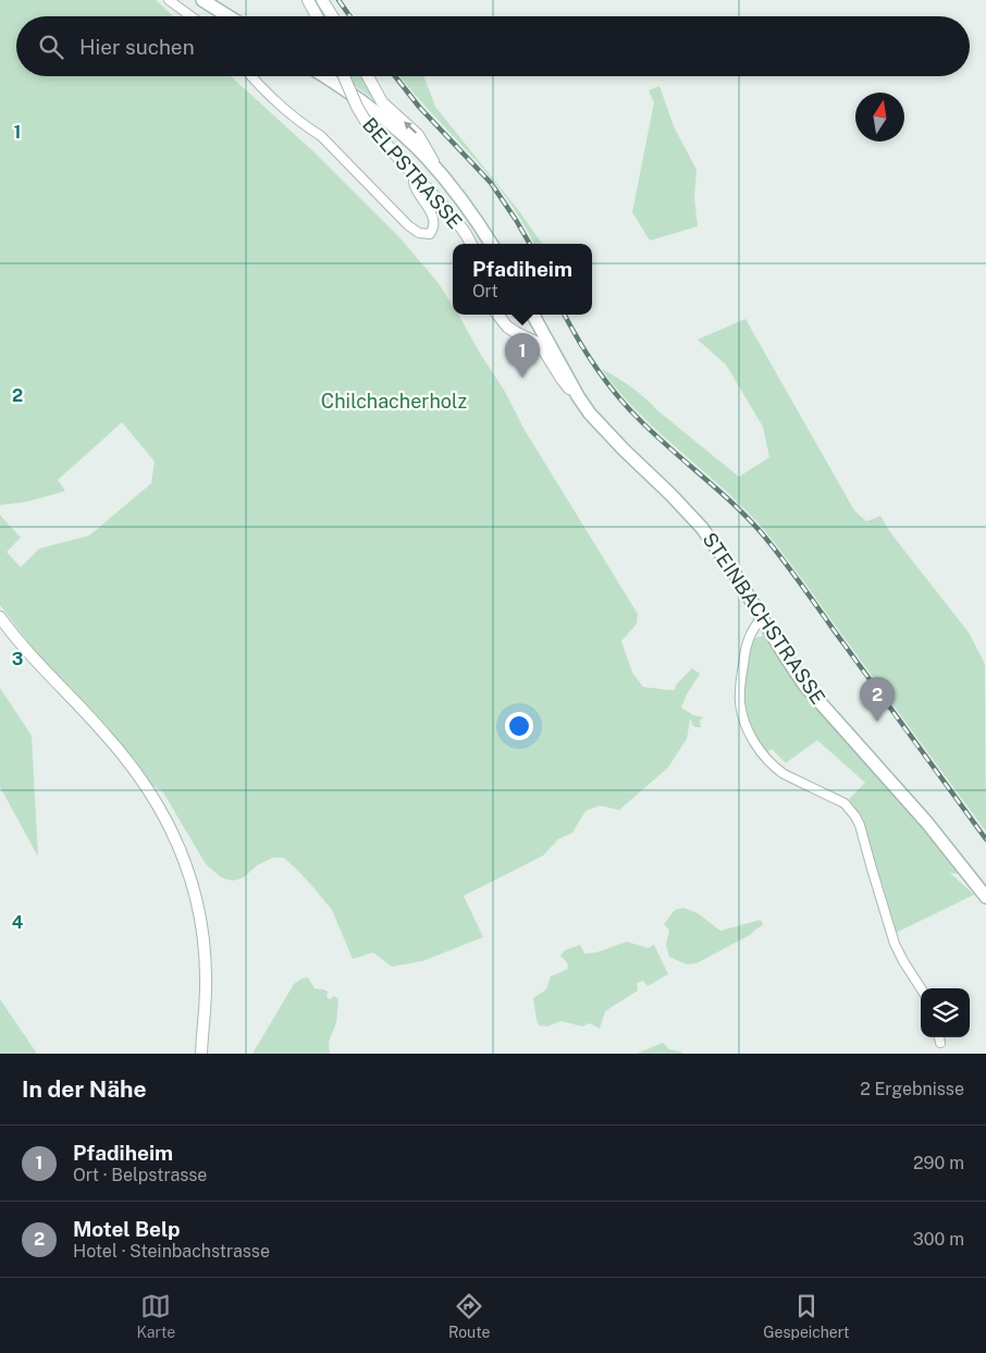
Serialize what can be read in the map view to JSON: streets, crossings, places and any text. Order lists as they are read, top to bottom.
{
  "streets": {
    "main road": ["STEINBACHSTRASSE"],
    "street": ["BELPSTRASSE"]
  },
  "parks": ["Chilchacherholz"],
  "north": "top",
  "page": {
    "search": "Hier suchen",
    "popup": ["Pfadiheim", "Ort"],
    "pins": ["1", "2"],
    "heading": ["In der Nähe", "2 Ergebnisse"],
    "list": [
      {
        "mark": "1",
        "name": "Pfadiheim",
        "note": "Ort · Belpstrasse",
        "value": "290 m"
      },
      {
        "mark": "2",
        "name": "Motel Belp",
        "note": "Hotel · Steinbachstrasse",
        "value": "300 m"
      }
    ],
    "nav": ["Karte", "Route", "Gespeichert"]
  },
  "grid": {
    "rows": [
      "1",
      "2",
      "3",
      "4"
    ]
  }
}
